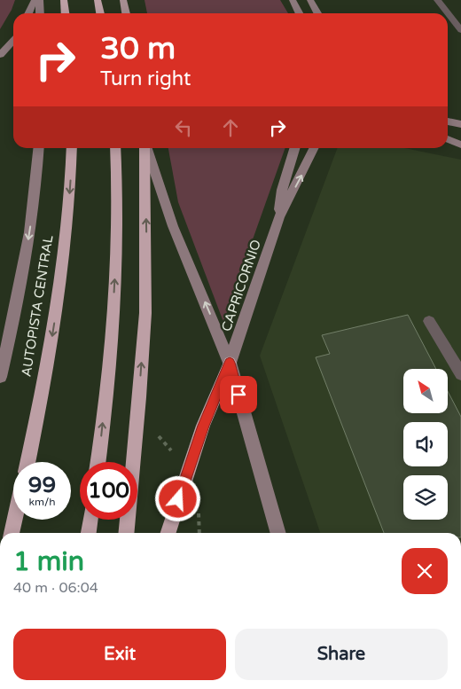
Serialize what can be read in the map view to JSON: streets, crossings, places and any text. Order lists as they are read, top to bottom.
{
  "streets": {
    "highway": ["AUTOPISTA CENTRAL"],
    "main road": ["CAPRICORNIO"]
  },
  "north": "top left",
  "page": {
    "turn": ["30 m", "Turn right"],
    "speed": "99 km/h",
    "limit": "100",
    "heading": ["1 min", "40 m · 06:04"],
    "buttons": ["Exit", "Share"]
  }
}
